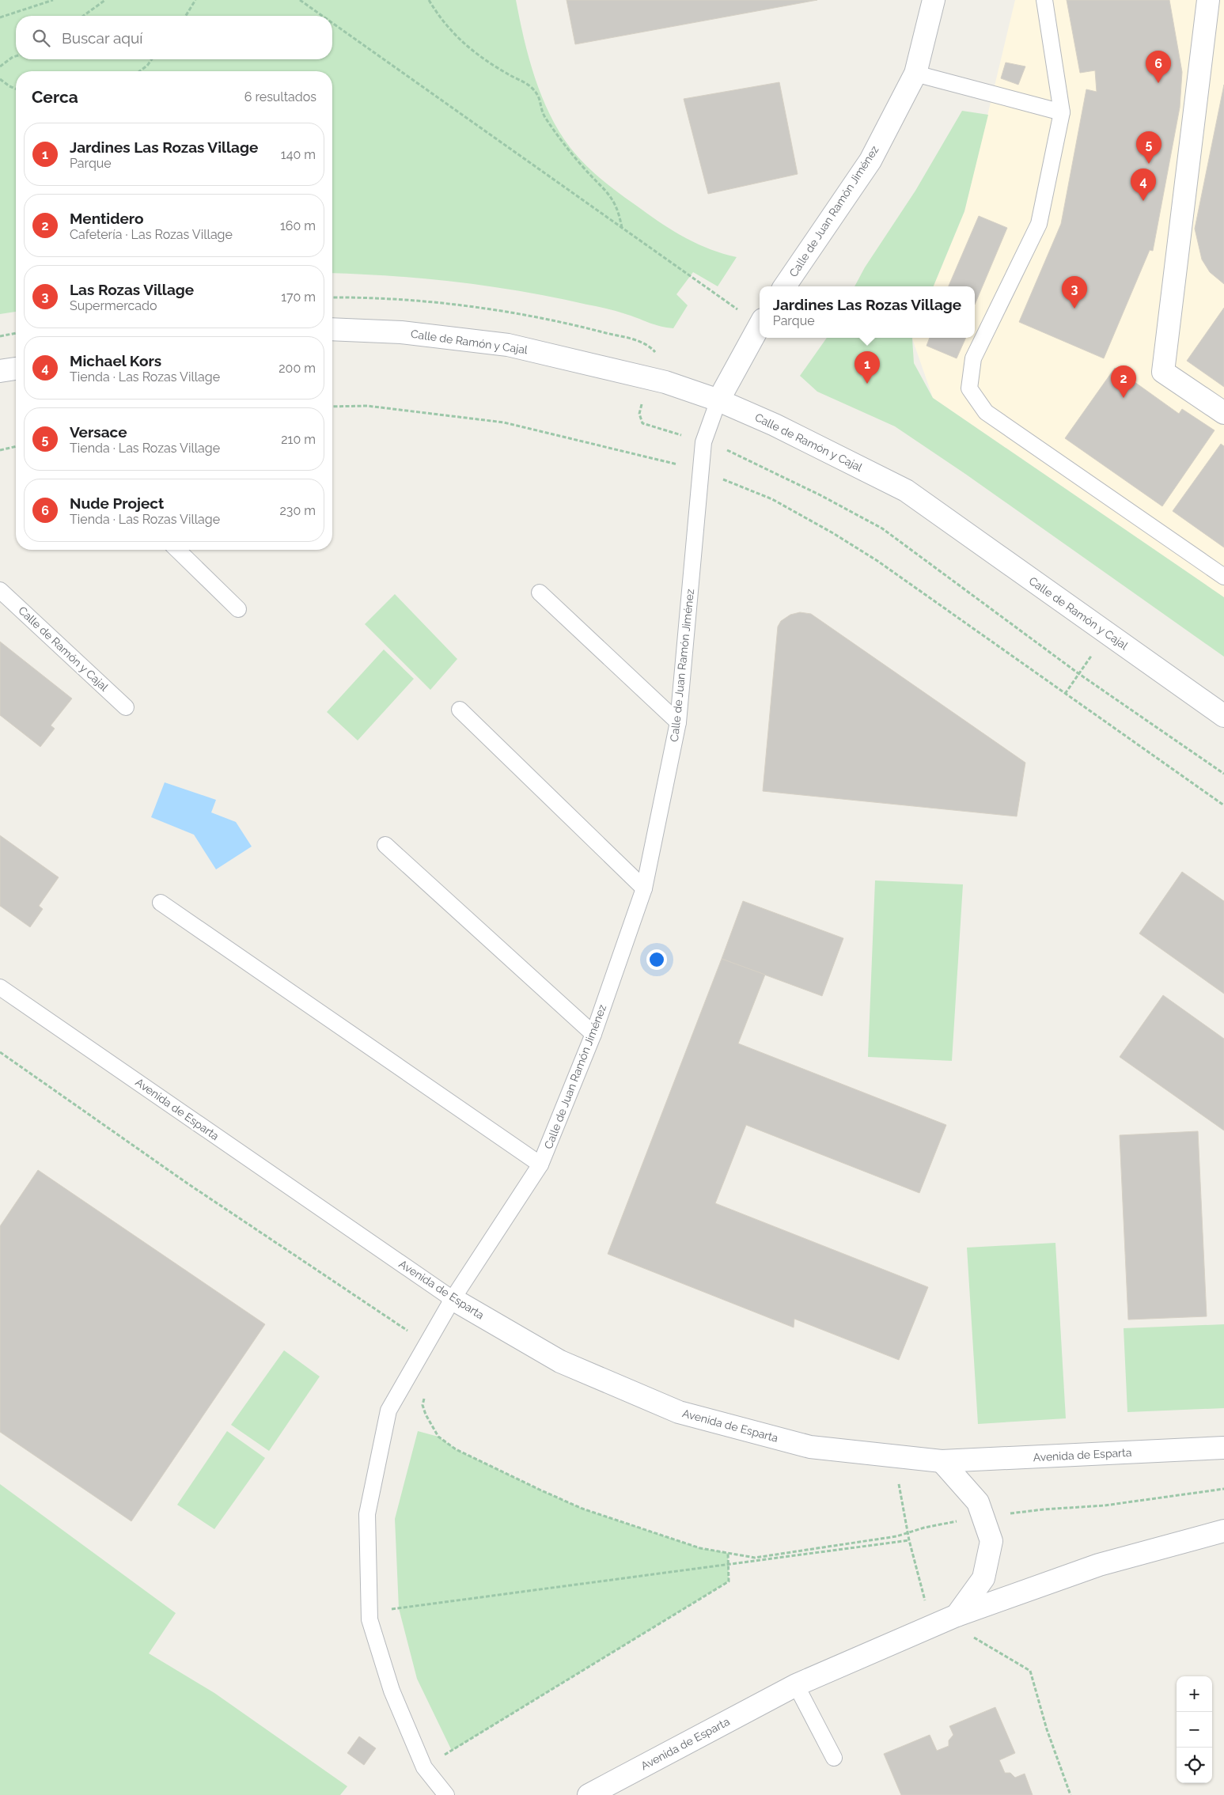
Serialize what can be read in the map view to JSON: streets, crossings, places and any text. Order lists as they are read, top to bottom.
{
  "streets": {
    "street": ["Calle de Juan Ramón Jiménez", "Calle de Ramón y Cajal", "Avenida de Esparta"]
  },
  "crossings": [
    ["Calle de Juan Ramón Jiménez", "Calle de Ramón y Cajal"],
    ["Calle de Juan Ramón Jiménez", "Avenida de Esparta"]
  ],
  "page": {
    "search": "Buscar aquí",
    "pins": [
      "6",
      "5",
      "4",
      "3",
      "1",
      "2"
    ],
    "heading": ["Cerca", "6 resultados"],
    "list": [
      {
        "mark": "1",
        "name": "Jardines Las Rozas Village",
        "note": "Parque",
        "value": "140 m"
      },
      {
        "mark": "2",
        "name": "Mentidero",
        "note": "Cafetería · Las Rozas Village",
        "value": "160 m"
      },
      {
        "mark": "3",
        "name": "Las Rozas Village",
        "note": "Supermercado",
        "value": "170 m"
      },
      {
        "mark": "4",
        "name": "Michael Kors",
        "note": "Tienda · Las Rozas Village",
        "value": "200 m"
      },
      {
        "mark": "5",
        "name": "Versace",
        "note": "Tienda · Las Rozas Village",
        "value": "210 m"
      },
      {
        "mark": "6",
        "name": "Nude Project",
        "note": "Tienda · Las Rozas Village",
        "value": "230 m"
      }
    ],
    "popup": ["Jardines Las Rozas Village", "Parque"],
    "map_buttons": ["+", "−"]
  }
}
